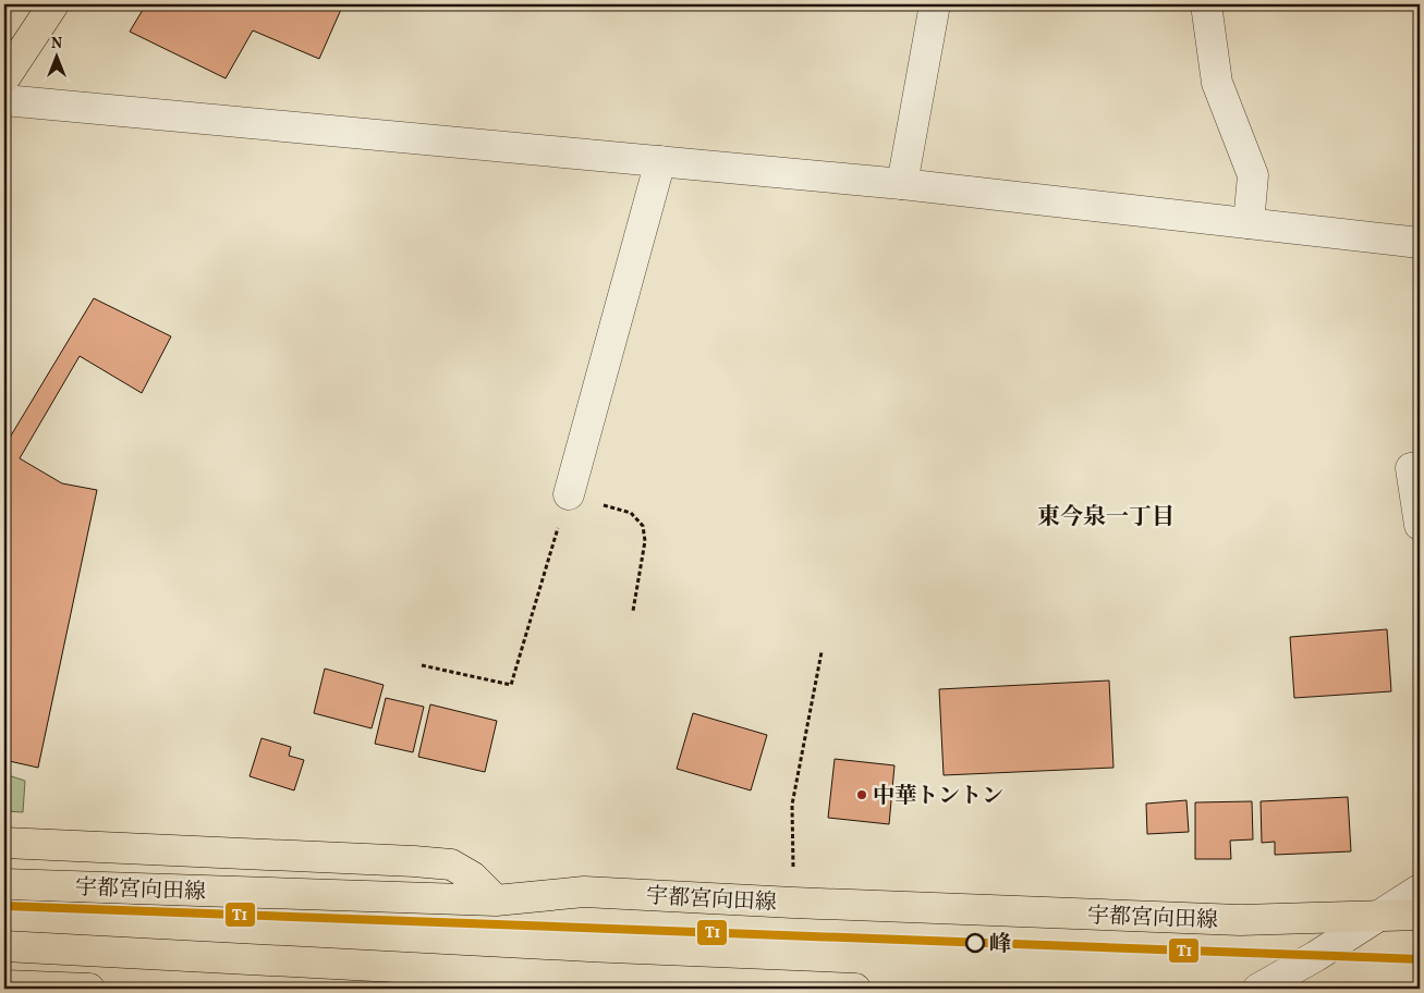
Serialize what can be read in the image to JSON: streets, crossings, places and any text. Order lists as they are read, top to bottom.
{
  "streets": {
    "main road": ["宇都宮向田線"]
  },
  "districts": ["東今泉一丁目"],
  "places": ["中華トントン", "峰"],
  "lines": ["transit line T1"],
  "north": "top"
}
